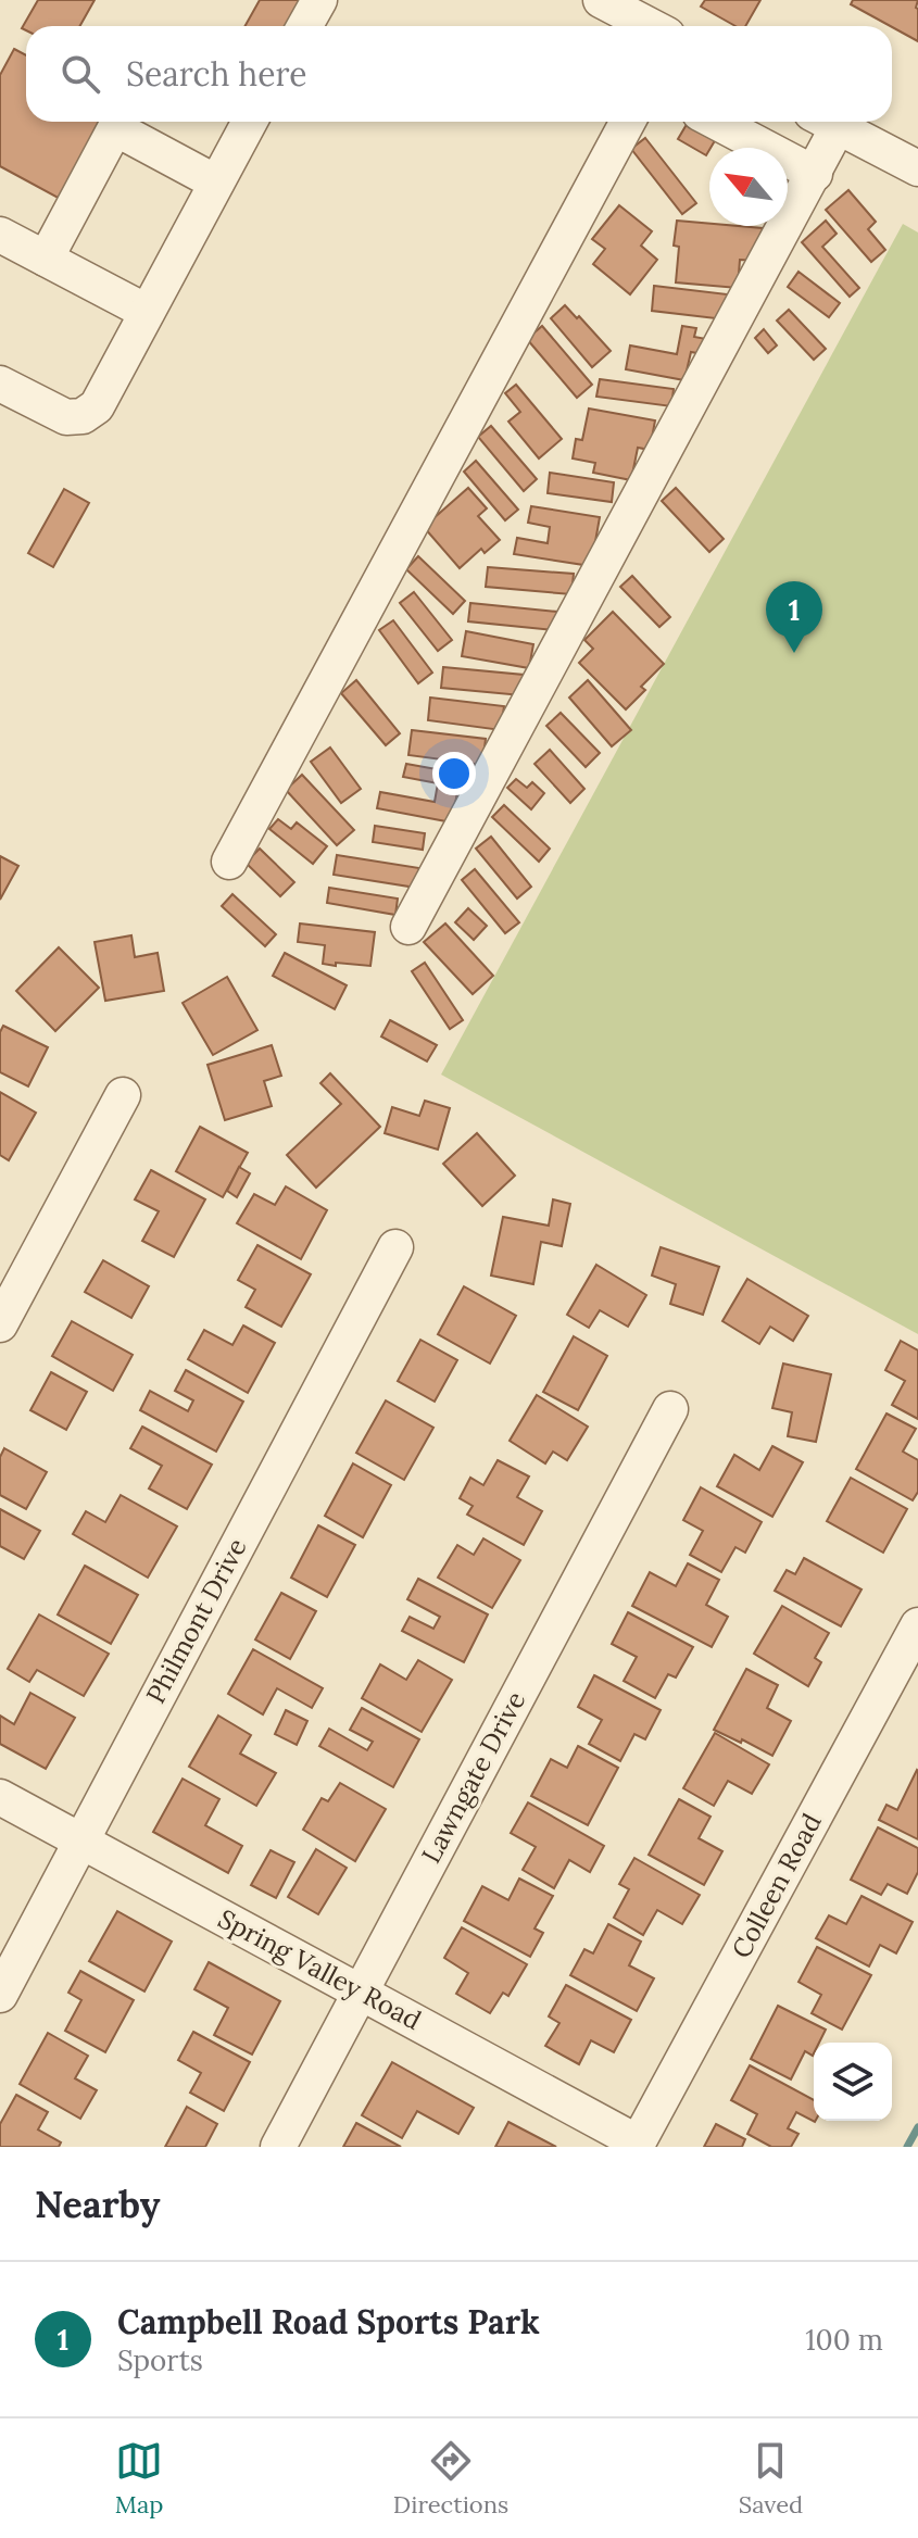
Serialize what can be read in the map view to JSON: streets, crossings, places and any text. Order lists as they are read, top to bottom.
{
  "streets": {
    "street": [
      "Philmont Drive",
      "Lawngate Drive",
      "Colleen Road",
      "Spring Valley Road"
    ]
  },
  "crossings": [
    ["Philmont Drive", "Spring Valley Road"],
    ["Lawngate Drive", "Spring Valley Road"],
    ["Colleen Road", "Spring Valley Road"]
  ],
  "north": "top left",
  "page": {
    "search": "Search here",
    "pins": "1",
    "heading": "Nearby",
    "list": [
      {
        "mark": "1",
        "name": "Campbell Road Sports Park",
        "note": "Sports",
        "value": "100 m"
      }
    ],
    "nav": ["Map", "Directions", "Saved"]
  }
}
